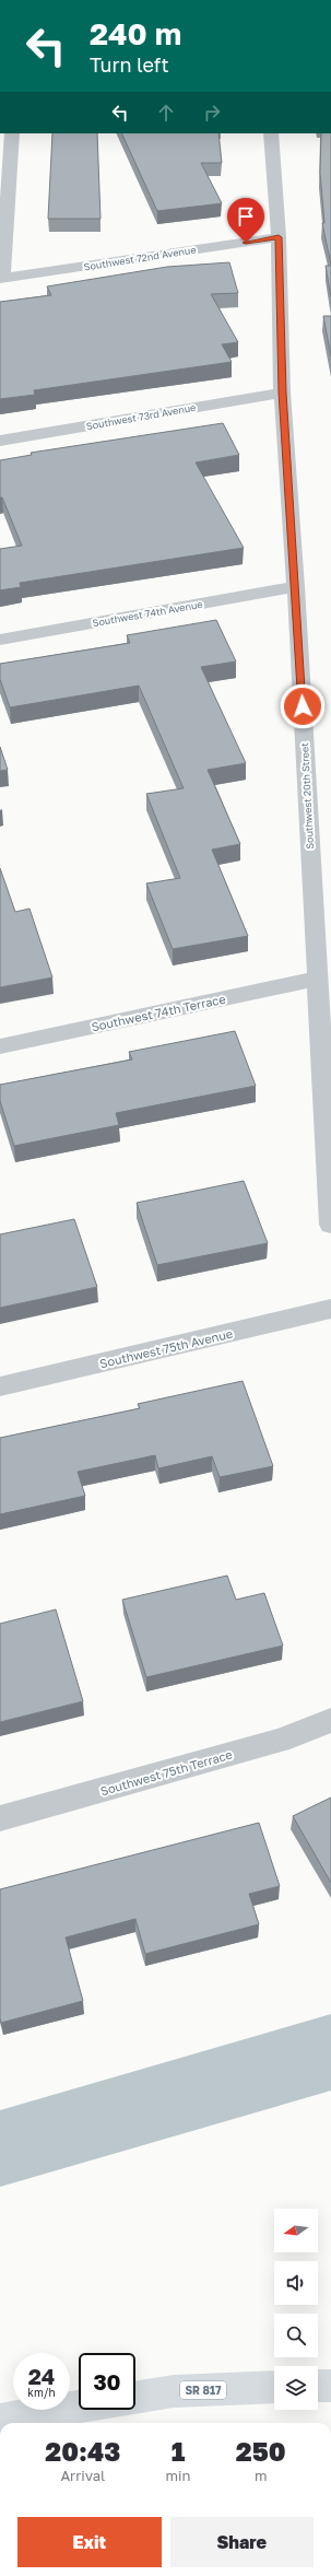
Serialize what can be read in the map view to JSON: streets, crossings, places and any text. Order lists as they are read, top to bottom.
{
  "streets": {
    "main road": ["SR 817"],
    "street": [
      "Southwest 72nd Avenue",
      "Southwest 73rd Avenue",
      "Southwest 74th Avenue",
      "Southwest 20th Street",
      "Southwest 74th Terrace",
      "Southwest 75th Avenue",
      "Southwest 75th Terrace"
    ]
  },
  "crossings": [
    ["Southwest 72nd Avenue", "Southwest 20th Street"],
    ["Southwest 73rd Avenue", "Southwest 20th Street"],
    ["Southwest 74th Avenue", "Southwest 20th Street"],
    ["Southwest 20th Street", "Southwest 74th Terrace"]
  ],
  "north": "left",
  "page": {
    "turn": ["240 m", "Turn left"],
    "speed": "24 km/h",
    "limit": "30",
    "eta": [
      "20:43",
      "Arrival",
      "1",
      "min",
      "250",
      "m"
    ],
    "buttons": ["Exit", "Share"]
  }
}
